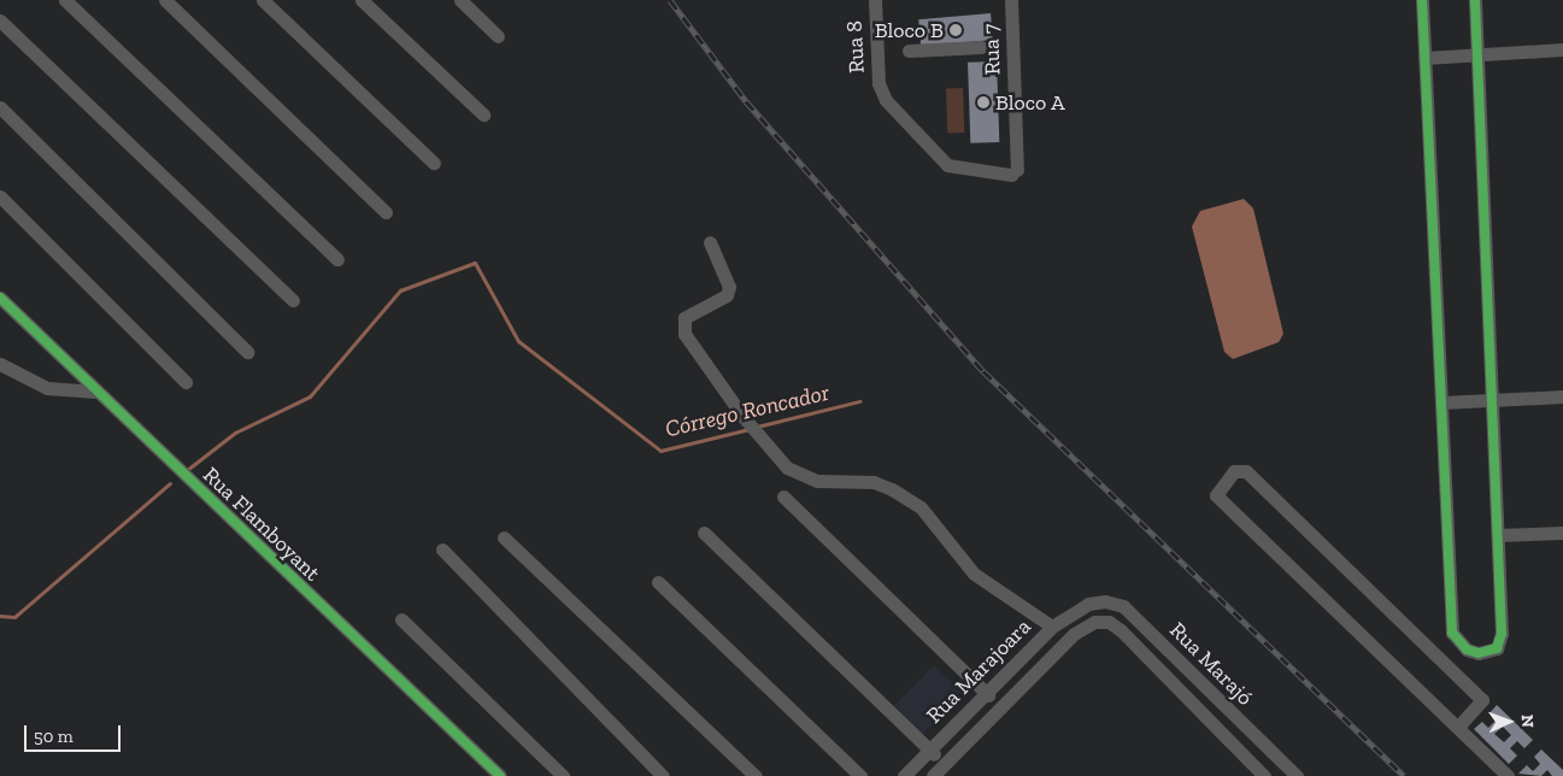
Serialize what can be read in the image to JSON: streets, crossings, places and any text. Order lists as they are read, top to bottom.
{
  "streets": {
    "street": [
      "Rua 8",
      "Rua 7",
      "Rua Flamboyant",
      "Rua Marajó",
      "Rua Marajoara"
    ]
  },
  "crossings": [
    ["Rua 8", "Rua 7"],
    ["Rua Marajó", "Rua Marajoara"]
  ],
  "water": ["Córrego Roncador"],
  "places": ["Bloco B", "Bloco A"],
  "scale_bar": "50 m",
  "north": "right"
}
